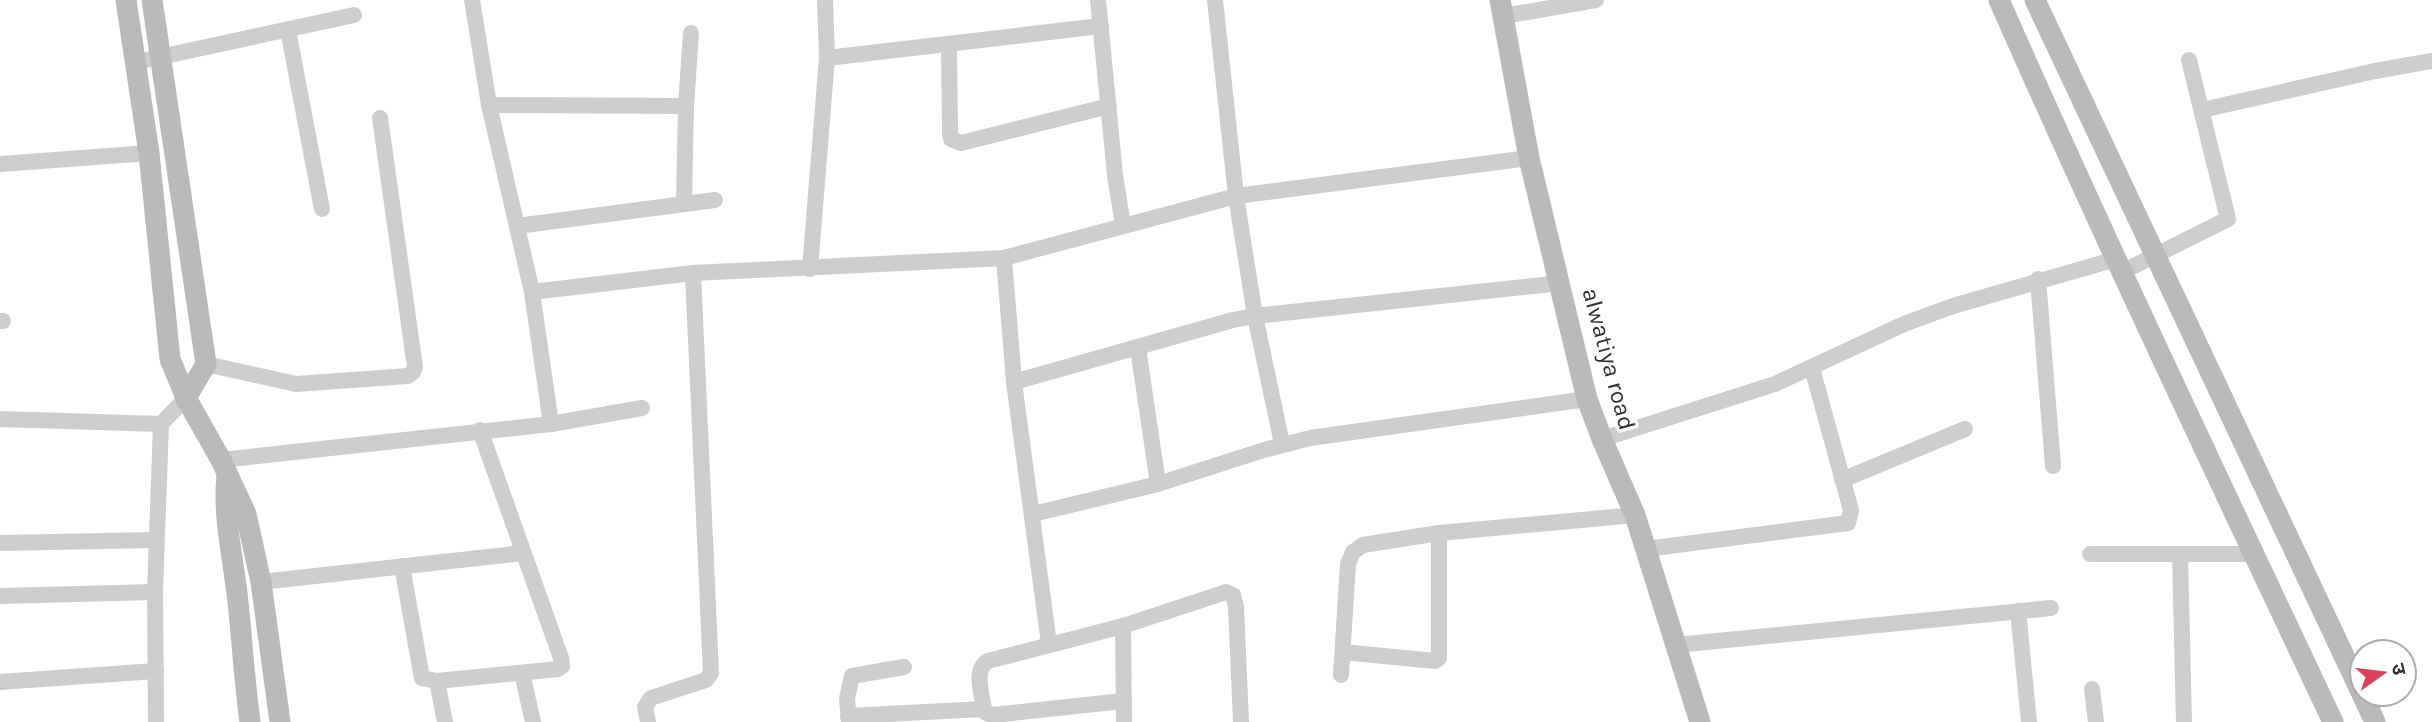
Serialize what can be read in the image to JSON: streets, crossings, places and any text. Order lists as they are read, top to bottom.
{
  "streets": {
    "street": ["alwatiya road"]
  },
  "north": "right"
}
